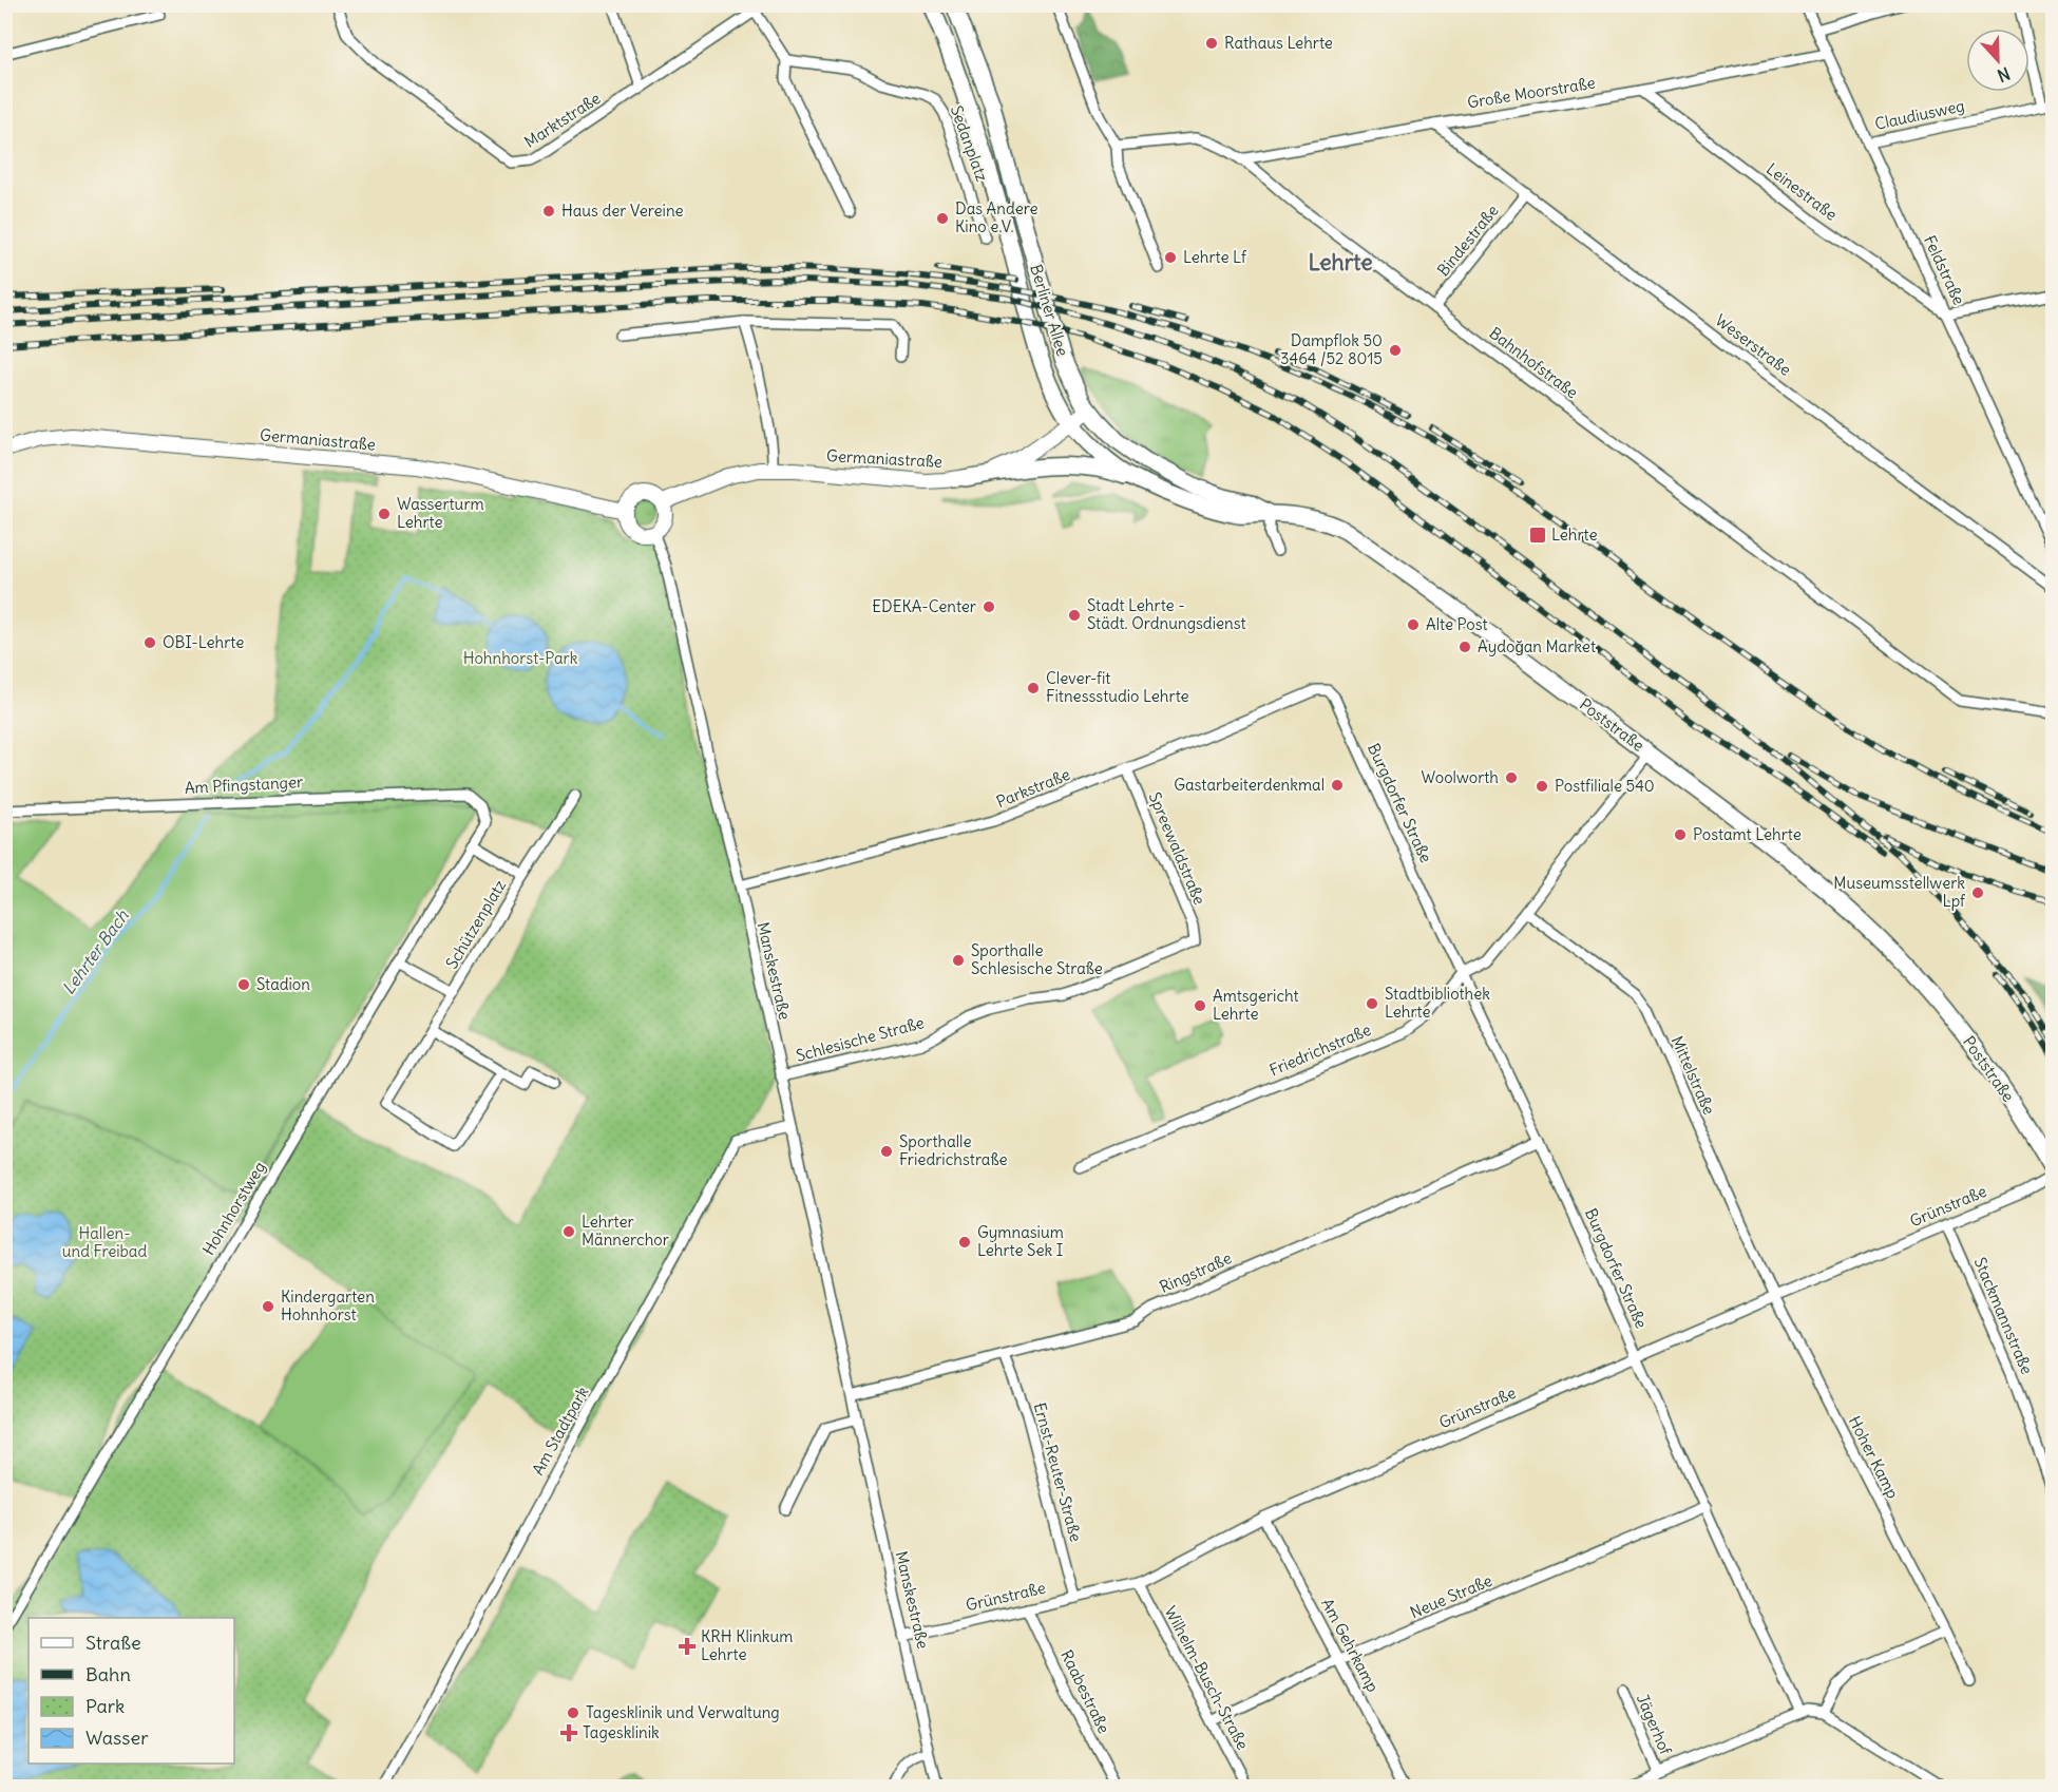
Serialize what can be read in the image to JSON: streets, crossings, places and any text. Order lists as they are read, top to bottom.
{
  "streets": {
    "main road": ["Berliner Allee", "Poststraße"],
    "street": [
      "Große Moorstraße",
      "Claudiusweg",
      "Marktstraße",
      "Sedanplatz",
      "Leinestraße",
      "Bindestraße",
      "Feldstraße",
      "Weserstraße",
      "Bahnhofstraße",
      "Germaniastraße",
      "Am Pfingstanger",
      "Parkstraße",
      "Burgdorfer Straße",
      "Spreewaldstraße",
      "Schützenplatz",
      "Manskestraße",
      "Schlesische Straße",
      "Friedrichstraße",
      "Mittelstraße",
      "Grünstraße",
      "Hohnhorstweg",
      "Ringstraße",
      "Stackmannstraße",
      "Am Stadtpark",
      "Hoher Kamp",
      "Ernst-Reuter-Straße",
      "Neue Straße",
      "Am Gehrkamp",
      "Wilhelm-Busch-Straße",
      "Raabestraße",
      "Jägerhof"
    ]
  },
  "crossings": [
    ["Große Moorstraße", "Leinestraße"],
    ["Große Moorstraße", "Feldstraße"],
    ["Große Moorstraße", "Weserstraße"],
    ["Große Moorstraße", "Bahnhofstraße"],
    ["Claudiusweg", "Feldstraße"],
    ["Leinestraße", "Feldstraße"],
    ["Bindestraße", "Weserstraße"],
    ["Bindestraße", "Bahnhofstraße"],
    ["Berliner Allee", "Germaniastraße"],
    ["Berliner Allee", "Poststraße"],
    ["Germaniastraße", "Poststraße"],
    ["Germaniastraße", "Manskestraße"],
    ["Poststraße", "Friedrichstraße"],
    ["Am Pfingstanger", "Hohnhorstweg"],
    ["Parkstraße", "Burgdorfer Straße"],
    ["Parkstraße", "Spreewaldstraße"],
    ["Parkstraße", "Manskestraße"],
    ["Burgdorfer Straße", "Friedrichstraße"],
    ["Burgdorfer Straße", "Grünstraße"],
    ["Burgdorfer Straße", "Ringstraße"],
    ["Burgdorfer Straße", "Neue Straße"],
    ["Spreewaldstraße", "Schlesische Straße"],
    ["Schützenplatz", "Hohnhorstweg"],
    ["Manskestraße", "Schlesische Straße"],
    ["Manskestraße", "Grünstraße"],
    ["Manskestraße", "Ringstraße"],
    ["Manskestraße", "Am Stadtpark"],
    ["Friedrichstraße", "Mittelstraße"],
    ["Mittelstraße", "Grünstraße"],
    ["Mittelstraße", "Hoher Kamp"],
    ["Grünstraße", "Stackmannstraße"],
    ["Grünstraße", "Hoher Kamp"],
    ["Grünstraße", "Ernst-Reuter-Straße"],
    ["Grünstraße", "Am Gehrkamp"],
    ["Grünstraße", "Wilhelm-Busch-Straße"],
    ["Grünstraße", "Raabestraße"],
    ["Ringstraße", "Ernst-Reuter-Straße"],
    ["Neue Straße", "Am Gehrkamp"],
    ["Neue Straße", "Wilhelm-Busch-Straße"]
  ],
  "districts": ["Lehrte"],
  "water": ["Lehrter Bach"],
  "parks": ["Hohnhorst-Park", "Hallen- und Freibad"],
  "places": {
    "other": [
      "Rathaus Lehrte",
      "Haus der Vereine",
      "Das Andere Kino e.V.",
      "Lehrte Lf",
      "Dampflok 50 3464 /52 8015",
      "Wasserturm Lehrte",
      "EDEKA-Center",
      "Stadt Lehrte - Städt. Ordnungsdienst",
      "Alte Post",
      "OBI-Lehrte",
      "Aydoğan Market",
      "Clever-fit Fitnessstudio Lehrte",
      "Woolworth",
      "Gastarbeiterdenkmal",
      "Postfiliale 540",
      "Postamt Lehrte",
      "Museumsstellwerk Lpf",
      "Sporthalle Schlesische Straße",
      "Stadion",
      "Stadtbibliothek Lehrte",
      "Amtsgericht Lehrte",
      "Sporthalle Friedrichstraße",
      "Lehrter Männerchor",
      "Gymnasium Lehrte Sek I",
      "Kindergarten Hohnhorst",
      "Tagesklinik und Verwaltung"
    ],
    "transit": ["Lehrte"],
    "health": ["KRH Klinkum Lehrte", "Tagesklinik"]
  },
  "legend": [
    "Straße",
    "Bahn",
    "Park",
    "Wasser"
  ],
  "north": "bottom"
}
